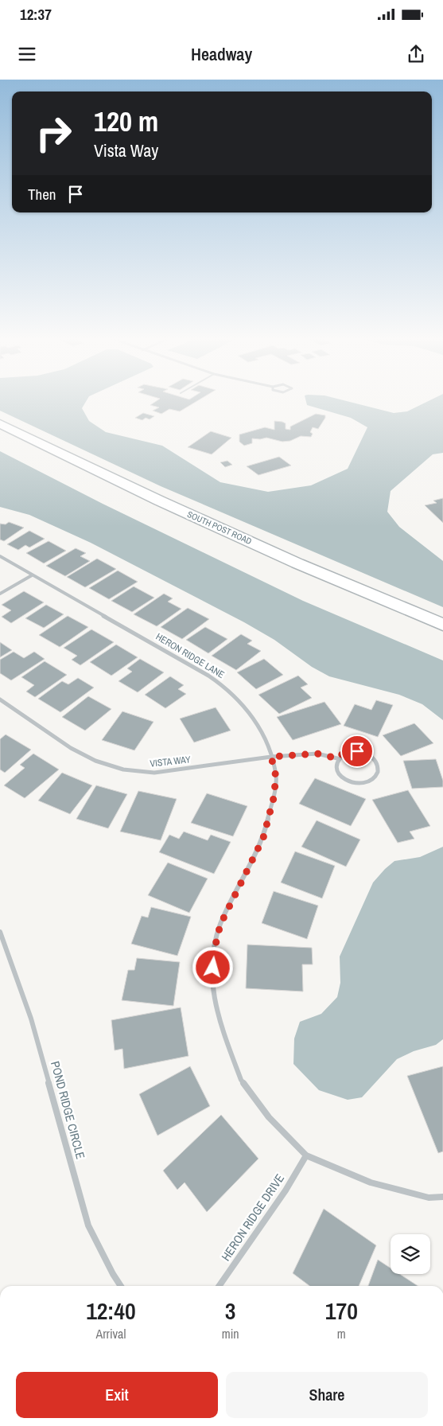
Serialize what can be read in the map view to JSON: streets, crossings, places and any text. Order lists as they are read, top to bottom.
{
  "streets": {
    "street": [
      "SOUTH POST ROAD",
      "HERON RIDGE LANE",
      "VISTA WAY",
      "POND RIDGE CIRCLE",
      "HERON RIDGE DRIVE"
    ]
  },
  "crossings": [
    ["HERON RIDGE LANE", "VISTA WAY"],
    ["HERON RIDGE LANE", "HERON RIDGE DRIVE"]
  ],
  "page": {
    "status": "12:37",
    "header": "Headway",
    "turn": ["120 m", "Vista Way"],
    "then": "Then",
    "eta": [
      "12:40",
      "Arrival",
      "3",
      "min",
      "170",
      "m"
    ],
    "buttons": ["Exit", "Share"]
  }
}
